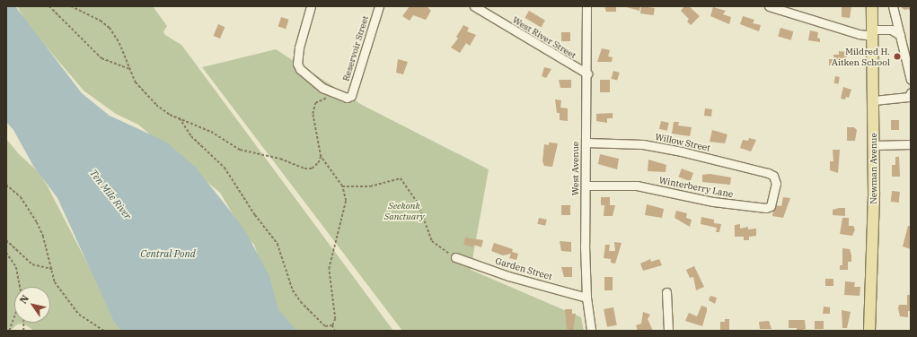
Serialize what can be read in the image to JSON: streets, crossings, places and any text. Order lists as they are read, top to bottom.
{
  "streets": {
    "main road": ["Newman Avenue"],
    "street": [
      "West River Street",
      "Reservoir Street",
      "Willow Street",
      "West Avenue",
      "Winterberry Lane",
      "Garden Street"
    ]
  },
  "crossings": [
    ["West River Street", "West Avenue"],
    ["Willow Street", "West Avenue"],
    ["Willow Street", "Winterberry Lane"],
    ["West Avenue", "Winterberry Lane"],
    ["West Avenue", "Garden Street"]
  ],
  "water": ["Ten Mile River", "Central Pond"],
  "parks": ["Seekonk Sanctuary"],
  "places": ["Mildred H. Aitken School"],
  "north": "top left"
}
